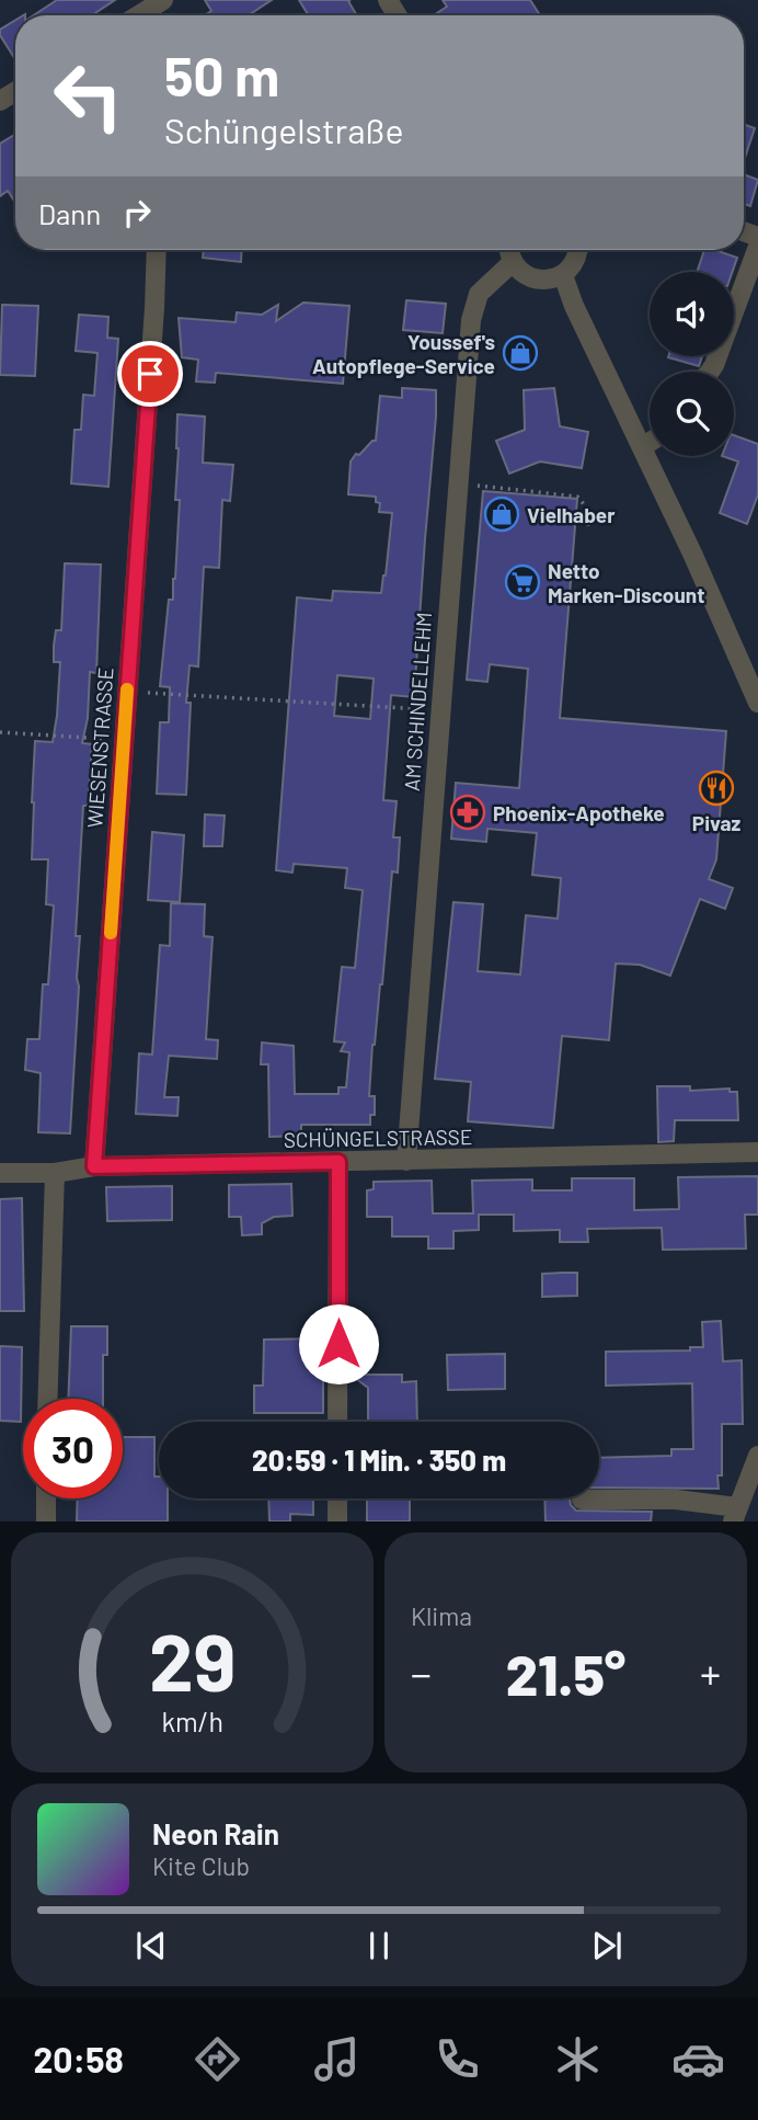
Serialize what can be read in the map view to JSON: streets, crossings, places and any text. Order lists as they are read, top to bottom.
{
  "streets": {
    "street": ["AM SCHINDELLEHM", "WIESENSTRASSE", "SCHÜNGELSTRASSE"]
  },
  "crossings": [
    ["AM SCHINDELLEHM", "SCHÜNGELSTRASSE"],
    ["WIESENSTRASSE", "SCHÜNGELSTRASSE"]
  ],
  "places": {
    "shop": ["Youssef's Autopflege-Service", "Vielhaber"],
    "supermarket": ["Netto Marken-Discount"],
    "restaurant": ["Pivaz"],
    "pharmacy": ["Phoenix-Apotheke"]
  },
  "page": {
    "turn": ["50 m", "Schüngelstraße"],
    "then": "Dann",
    "limit": "30",
    "trip": "20:59 · 1 Min. · 350 m",
    "tile": "Klima",
    "heat": ["−", "21.5°", "+"],
    "song": ["Neon Rain", "Kite Club"],
    "tabs": "20:58",
    "gauge": ["29", "km/h"]
  }
}
